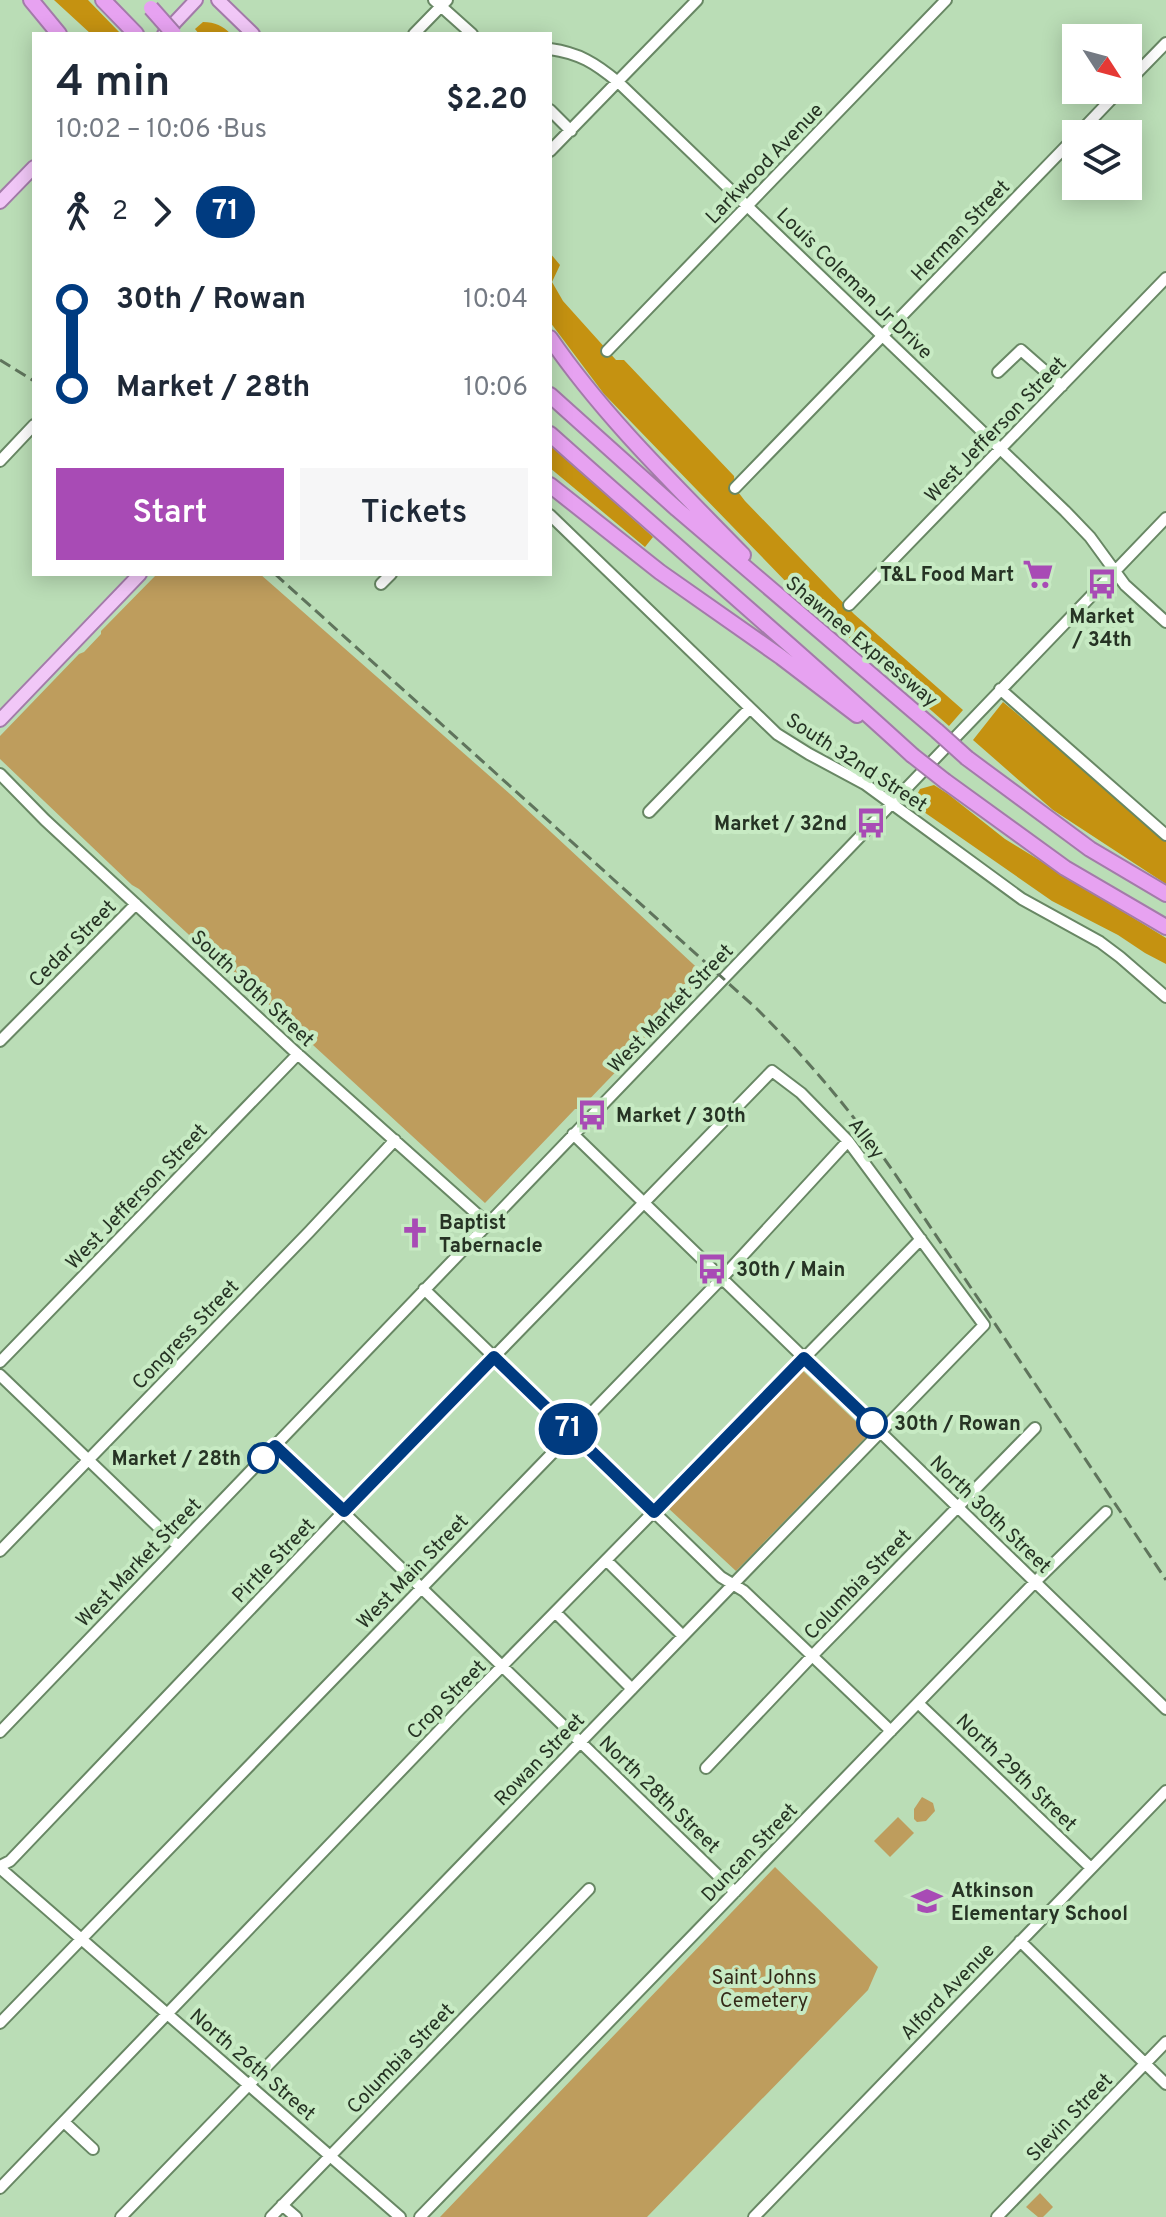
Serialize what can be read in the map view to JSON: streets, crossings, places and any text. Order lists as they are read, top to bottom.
{
  "streets": {
    "highway": ["Shawnee Expressway"],
    "street": [
      "Larkwood Avenue",
      "Herman Street",
      "Louis Coleman Jr Drive",
      "West Jefferson Street",
      "South 32nd Street",
      "Cedar Street",
      "South 30th Street",
      "West Market Street",
      "Alley",
      "Congress Street",
      "North 30th Street",
      "Pirtle Street",
      "West Main Street",
      "Columbia Street",
      "Crop Street",
      "Rowan Street",
      "North 29th Street",
      "North 28th Street",
      "Duncan Street",
      "Alford Avenue",
      "North 26th Street",
      "Slevin Street"
    ]
  },
  "crossings": [
    ["Larkwood Avenue", "Louis Coleman Jr Drive"],
    ["Herman Street", "Louis Coleman Jr Drive"],
    ["Louis Coleman Jr Drive", "West Jefferson Street"],
    ["Louis Coleman Jr Drive", "West Market Street"],
    ["West Jefferson Street", "South 30th Street"],
    ["South 32nd Street", "West Market Street"],
    ["Cedar Street", "South 30th Street"],
    ["South 30th Street", "West Market Street"],
    ["South 30th Street", "Congress Street"],
    ["West Market Street", "North 28th Street"],
    ["Alley", "Pirtle Street"],
    ["Alley", "West Main Street"],
    ["Alley", "Crop Street"],
    ["Alley", "Rowan Street"],
    ["North 30th Street", "West Main Street"],
    ["North 30th Street", "Columbia Street"],
    ["North 30th Street", "Crop Street"],
    ["North 30th Street", "Rowan Street"],
    ["North 30th Street", "Duncan Street"],
    ["Pirtle Street", "North 28th Street"],
    ["Pirtle Street", "North 26th Street"],
    ["West Main Street", "North 28th Street"],
    ["West Main Street", "North 26th Street"],
    ["Columbia Street", "North 26th Street"],
    ["Crop Street", "North 28th Street"],
    ["Crop Street", "North 26th Street"],
    ["Rowan Street", "North 28th Street"],
    ["Rowan Street", "North 26th Street"],
    ["North 29th Street", "Duncan Street"],
    ["North 29th Street", "Alford Avenue"],
    ["North 28th Street", "Duncan Street"]
  ],
  "parks": ["Saint Johns Cemetery"],
  "places": {
    "supermarket": ["T&L Food Mart"],
    "bus stop": [
      "Market / 34th",
      "Market / 32nd",
      "Market / 30th",
      "30th / Main"
    ],
    "church": ["Baptist Tabernacle"],
    "other": ["30th / Rowan", "Market / 28th"],
    "school or university": ["Atkinson Elementary School"]
  },
  "lines": ["bus line 71"],
  "north": "bottom right",
  "page": {
    "on_map": "71",
    "heading": ["4 min", "10:02 – 10:06 · Bus", "$2.20"],
    "legs": ["2", "71"],
    "list": [
      {
        "name": "30th / Rowan",
        "value": "10:04"
      },
      {
        "name": "Market / 28th",
        "value": "10:06"
      }
    ],
    "buttons": ["Start", "Tickets"]
  }
}
